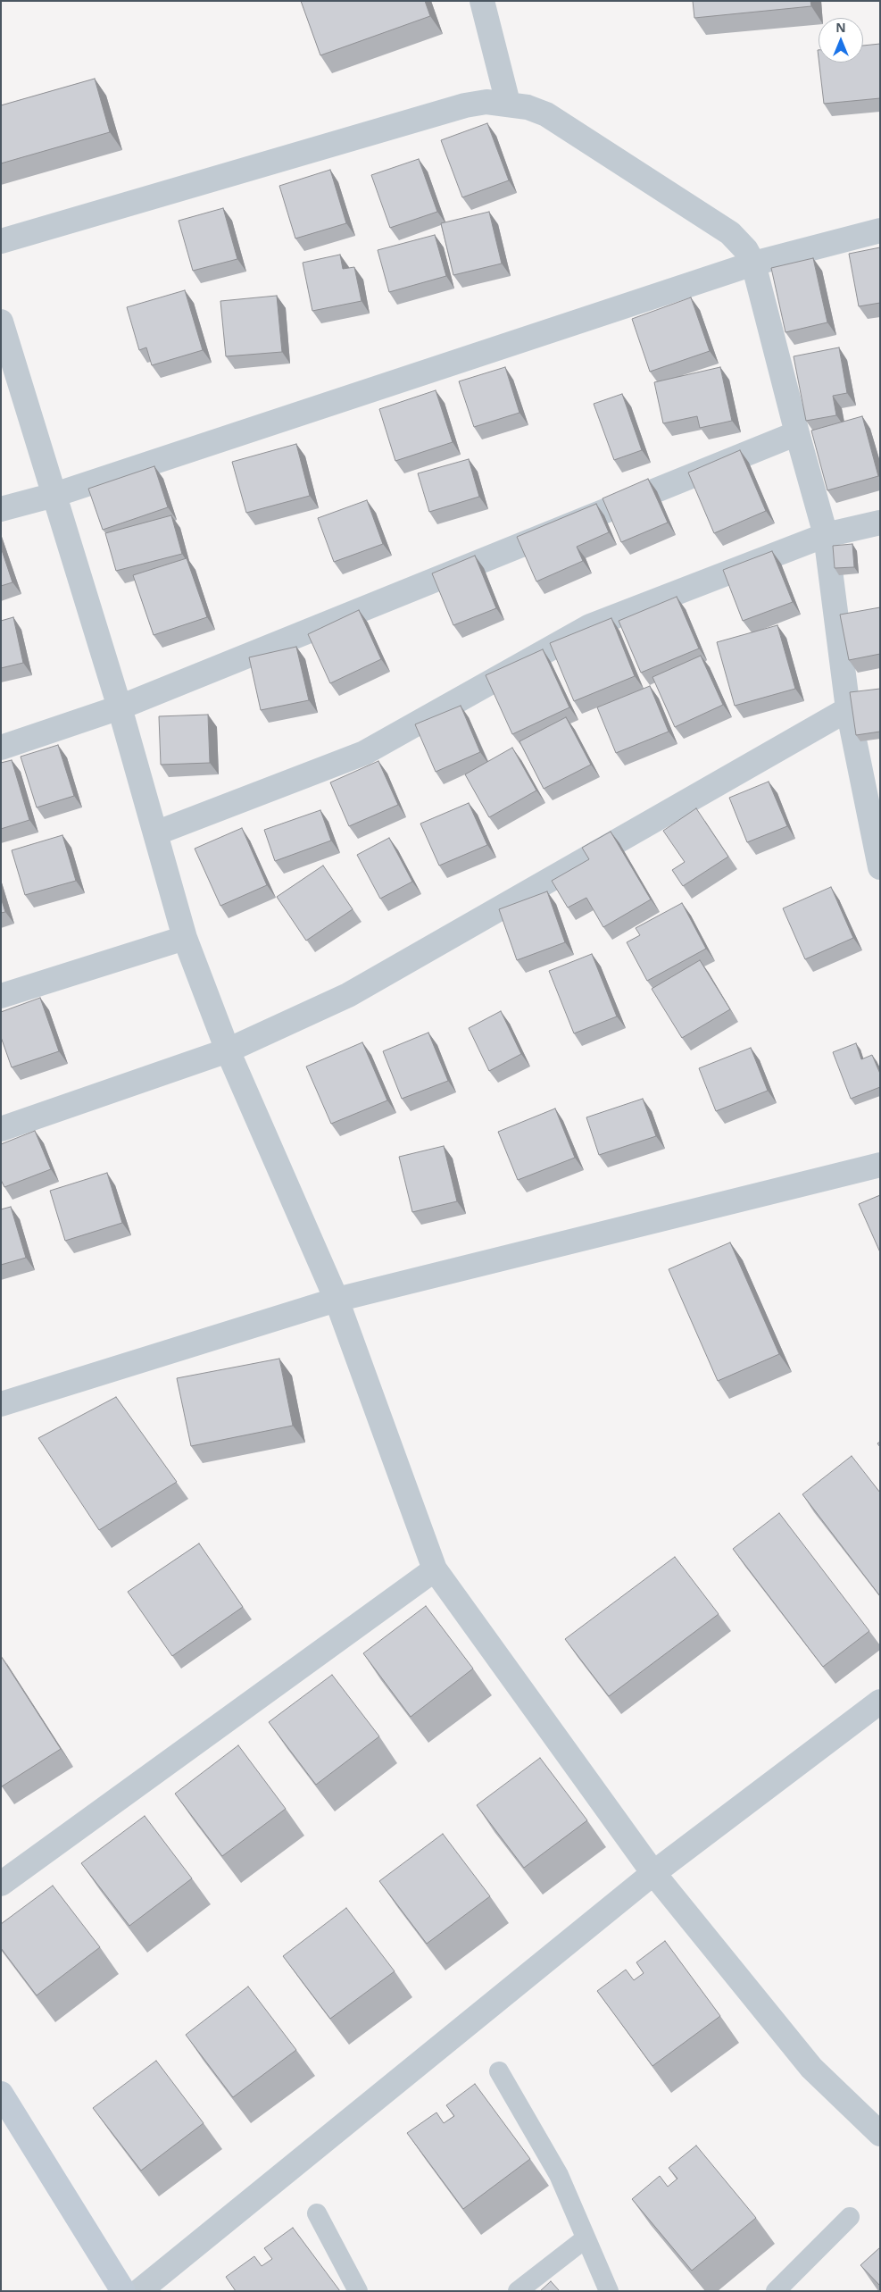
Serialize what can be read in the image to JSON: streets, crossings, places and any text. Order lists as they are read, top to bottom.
{
  "north": "top"
}
